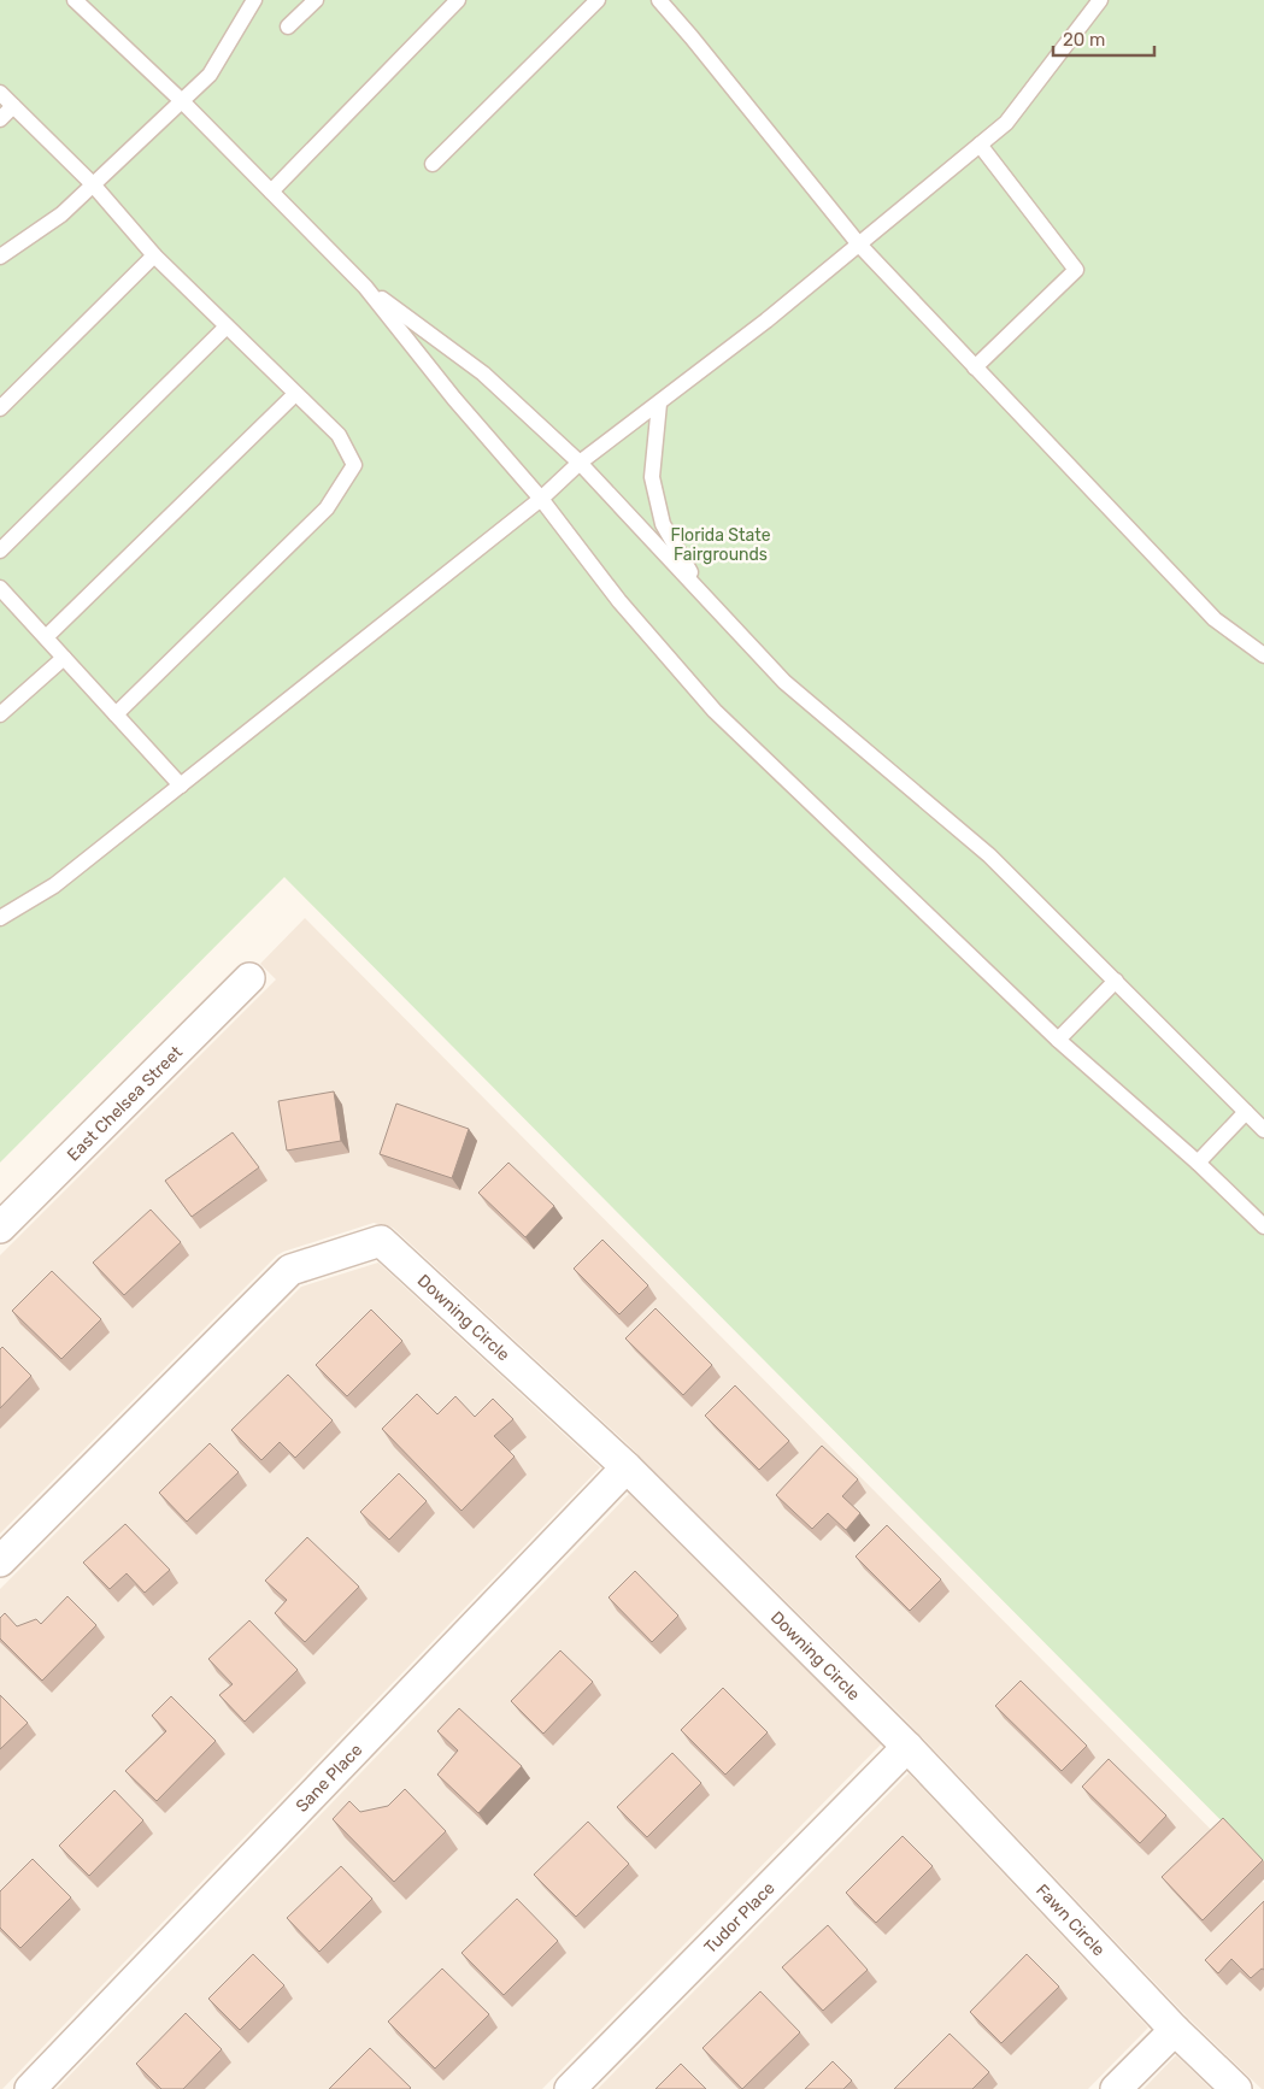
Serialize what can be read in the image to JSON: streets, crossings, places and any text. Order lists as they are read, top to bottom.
{
  "streets": {
    "street": [
      "East Chelsea Street",
      "Downing Circle",
      "Sane Place",
      "Tudor Place",
      "Fawn Circle"
    ]
  },
  "crossings": [
    ["Downing Circle", "Sane Place"],
    ["Downing Circle", "Tudor Place"],
    ["Downing Circle", "Fawn Circle"],
    ["Tudor Place", "Fawn Circle"]
  ],
  "parks": ["Florida State Fairgrounds"],
  "scale_bar": "20 m"
}
